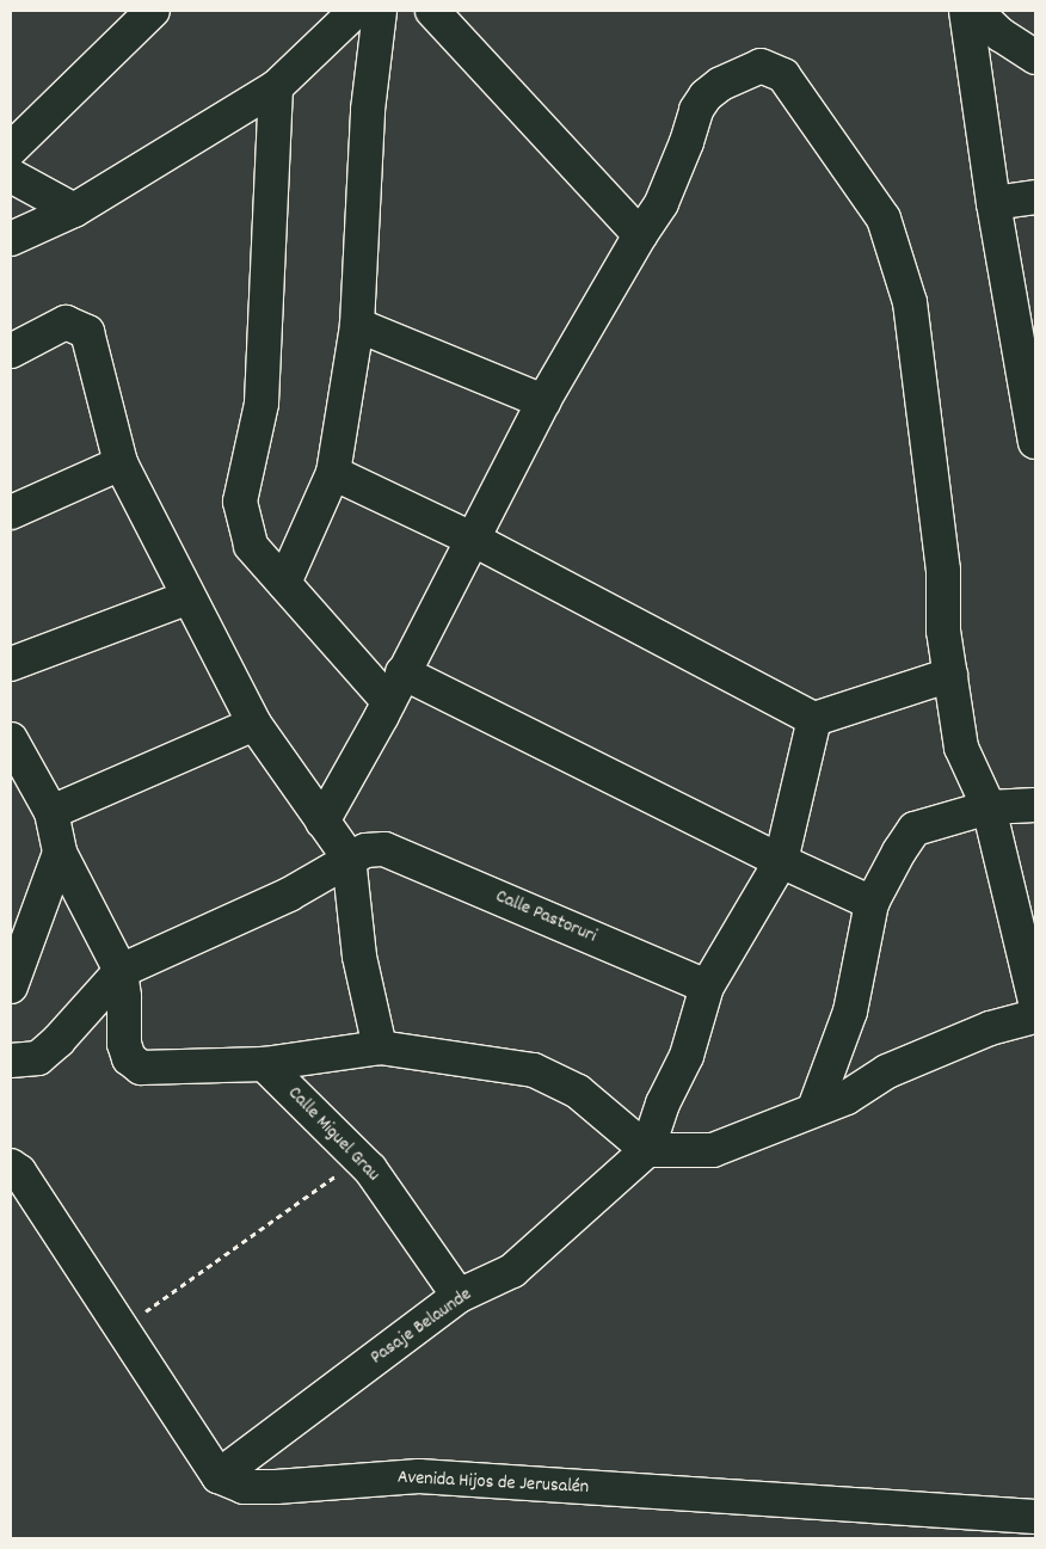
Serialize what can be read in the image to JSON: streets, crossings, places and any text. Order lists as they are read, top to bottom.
{
  "streets": {
    "street": [
      "Calle Pastoruri",
      "Calle Miguel Grau",
      "Pasaje Belaunde",
      "Avenida Hijos de Jerusalén"
    ]
  },
  "crossings": [
    ["Calle Miguel Grau", "Pasaje Belaunde"],
    ["Pasaje Belaunde", "Avenida Hijos de Jerusalén"]
  ]
}
